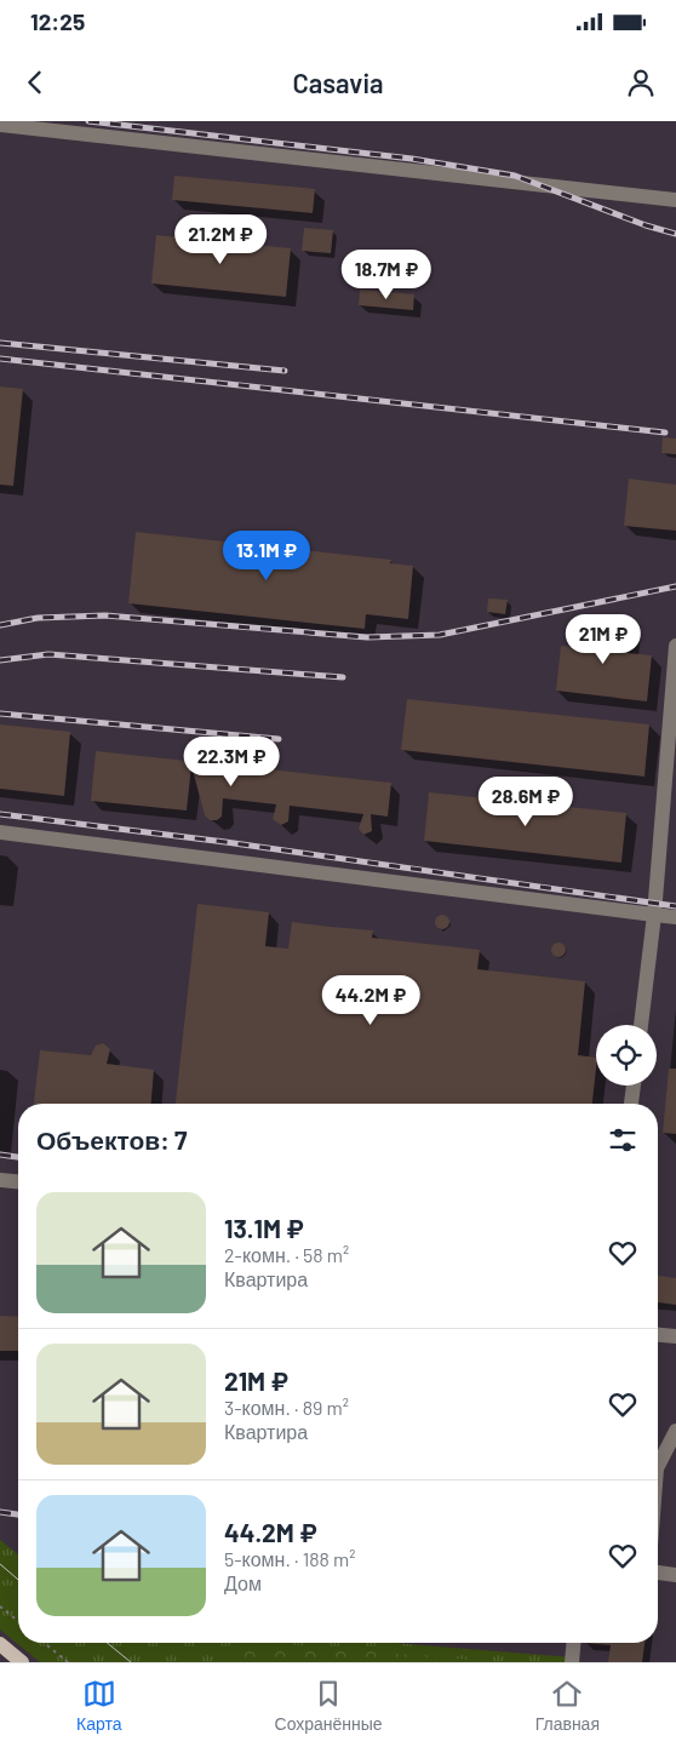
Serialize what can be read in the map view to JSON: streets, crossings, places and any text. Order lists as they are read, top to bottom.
{
  "page": {
    "status": "12:25",
    "header": "Casavia",
    "price": [
      "21.2M ₽",
      "18.7M ₽",
      "13.1M ₽",
      "21M ₽",
      "22.3M ₽",
      "28.6M ₽",
      "44.2M ₽"
    ],
    "heading": "Объектов: 7",
    "list": [
      {
        "name": "13.1M ₽",
        "note": "2-комн. · 58 m² · Квартира"
      },
      {
        "name": "21M ₽",
        "note": "3-комн. · 89 m² · Квартира"
      },
      {
        "name": "44.2M ₽",
        "note": "5-комн. · 188 m² · Дом"
      }
    ],
    "tabs": ["Карта", "Сохранённые", "Главная"]
  }
}
